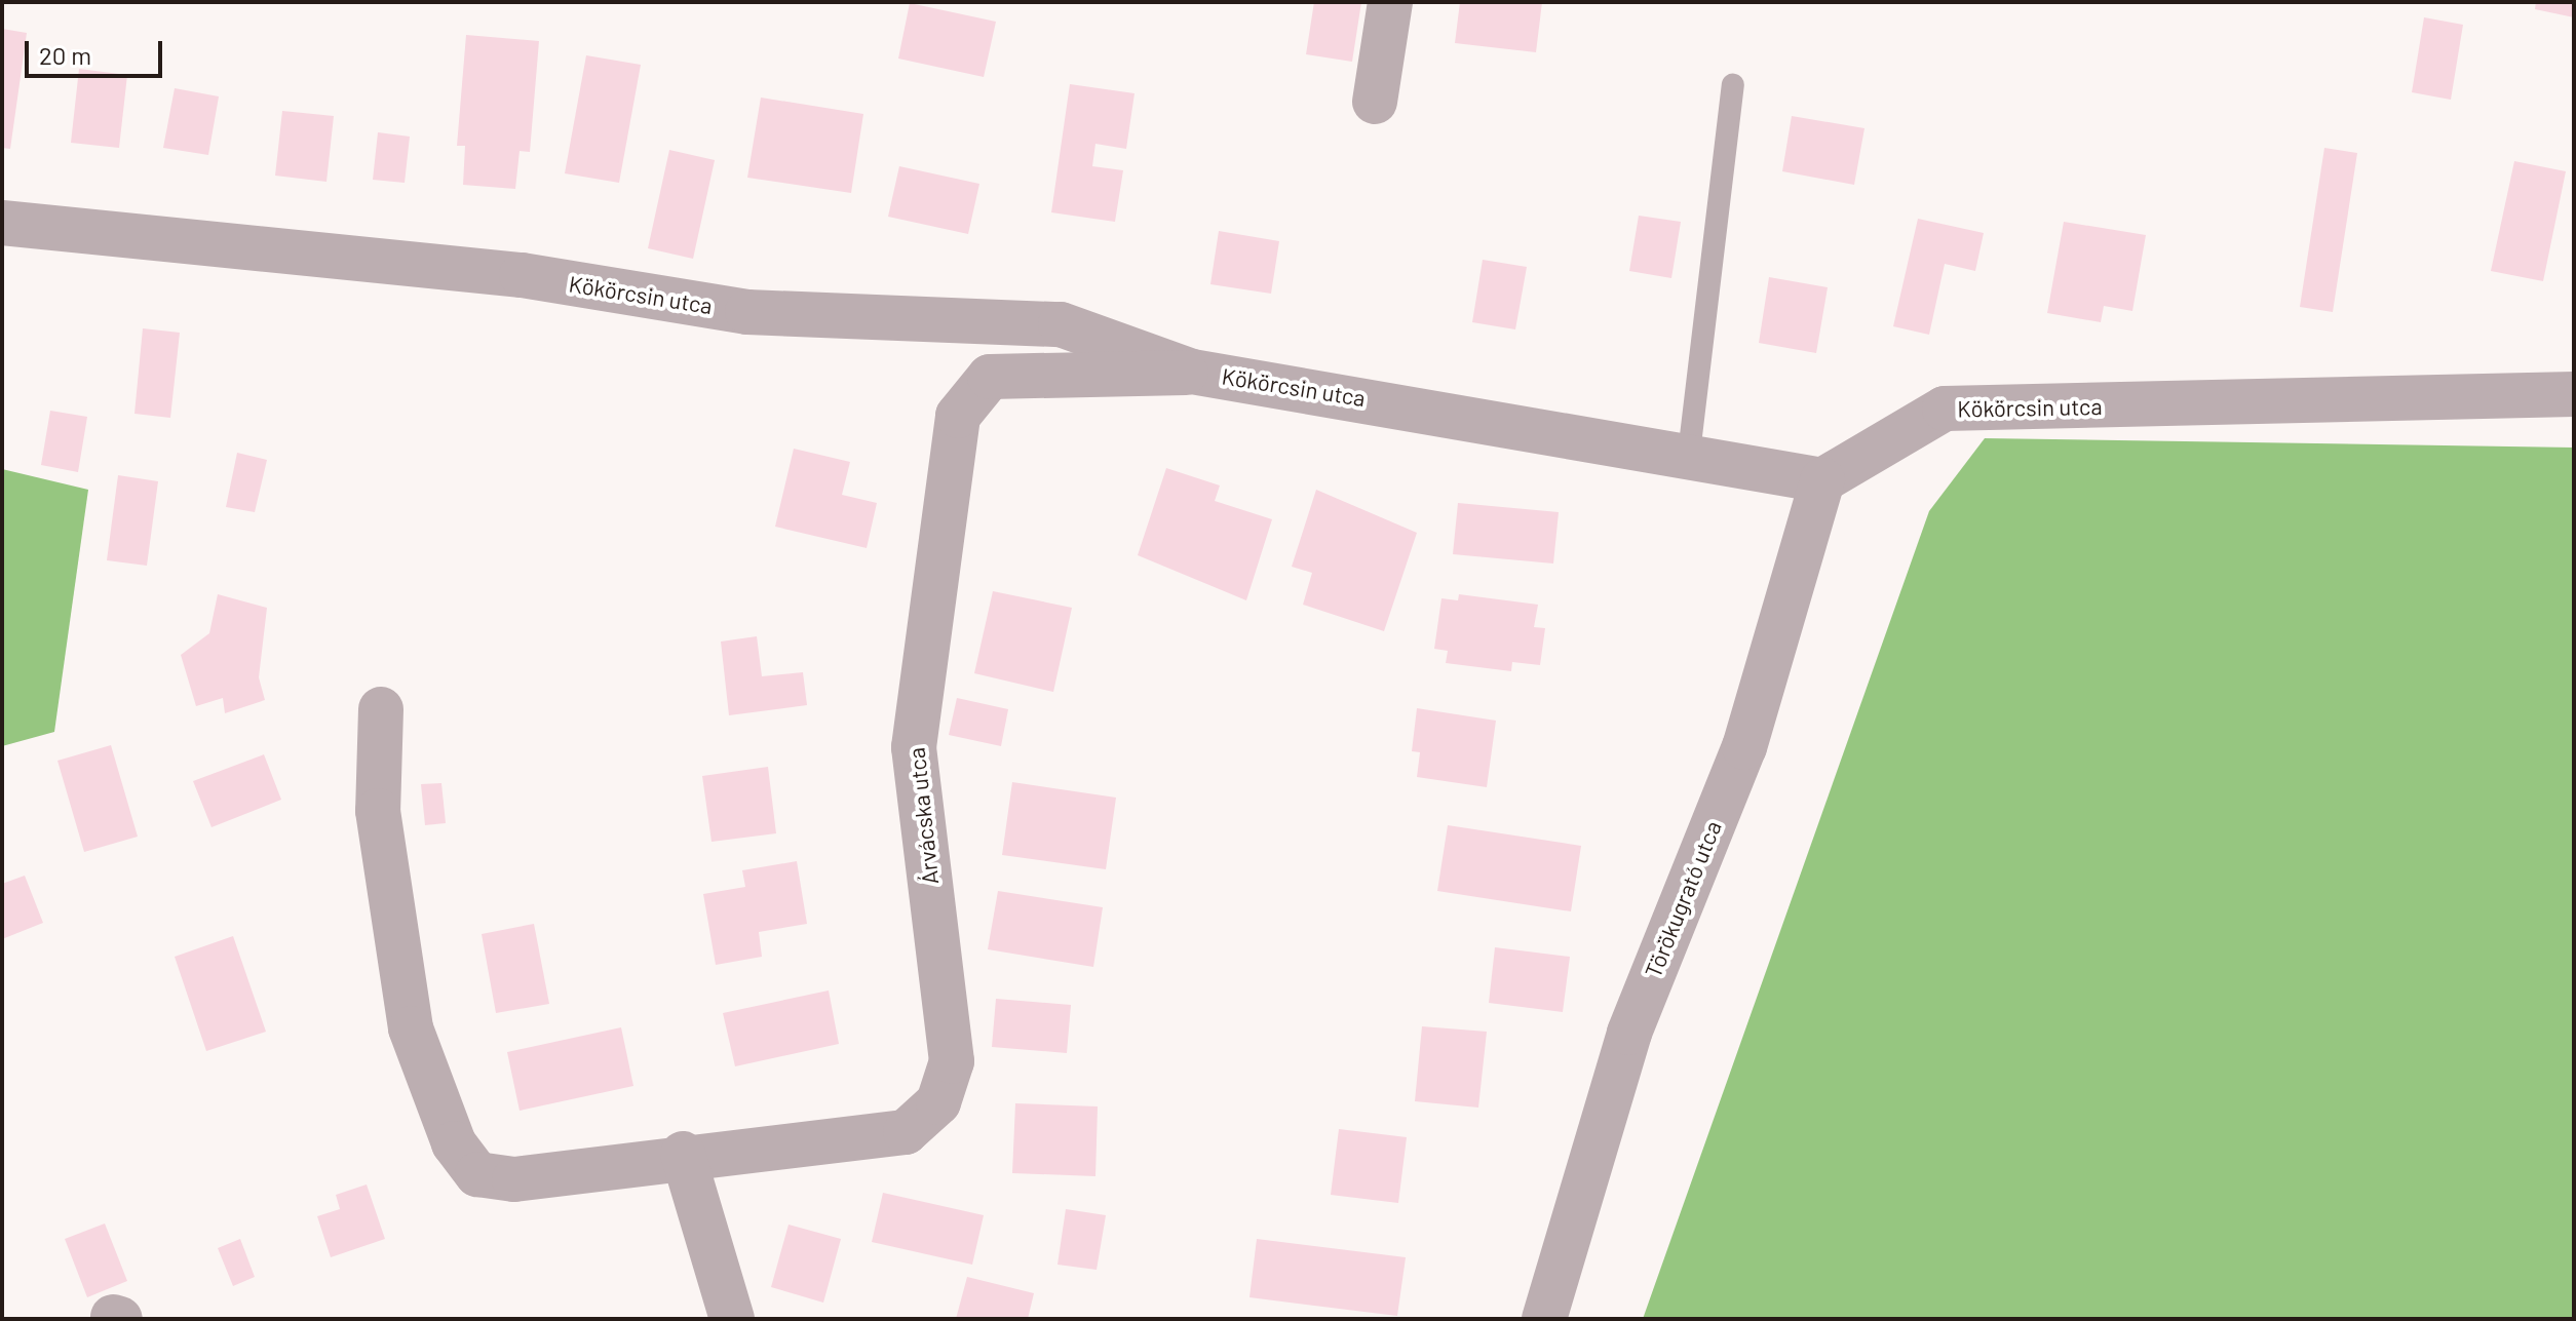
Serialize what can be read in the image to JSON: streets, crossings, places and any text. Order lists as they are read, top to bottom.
{
  "streets": {
    "street": ["Kökörcsin utca", "Árvácska utca", "Törökugrató utca"]
  },
  "crossings": [
    ["Kökörcsin utca", "Árvácska utca"],
    ["Kökörcsin utca", "Törökugrató utca"]
  ],
  "scale_bar": "20 m"
}
